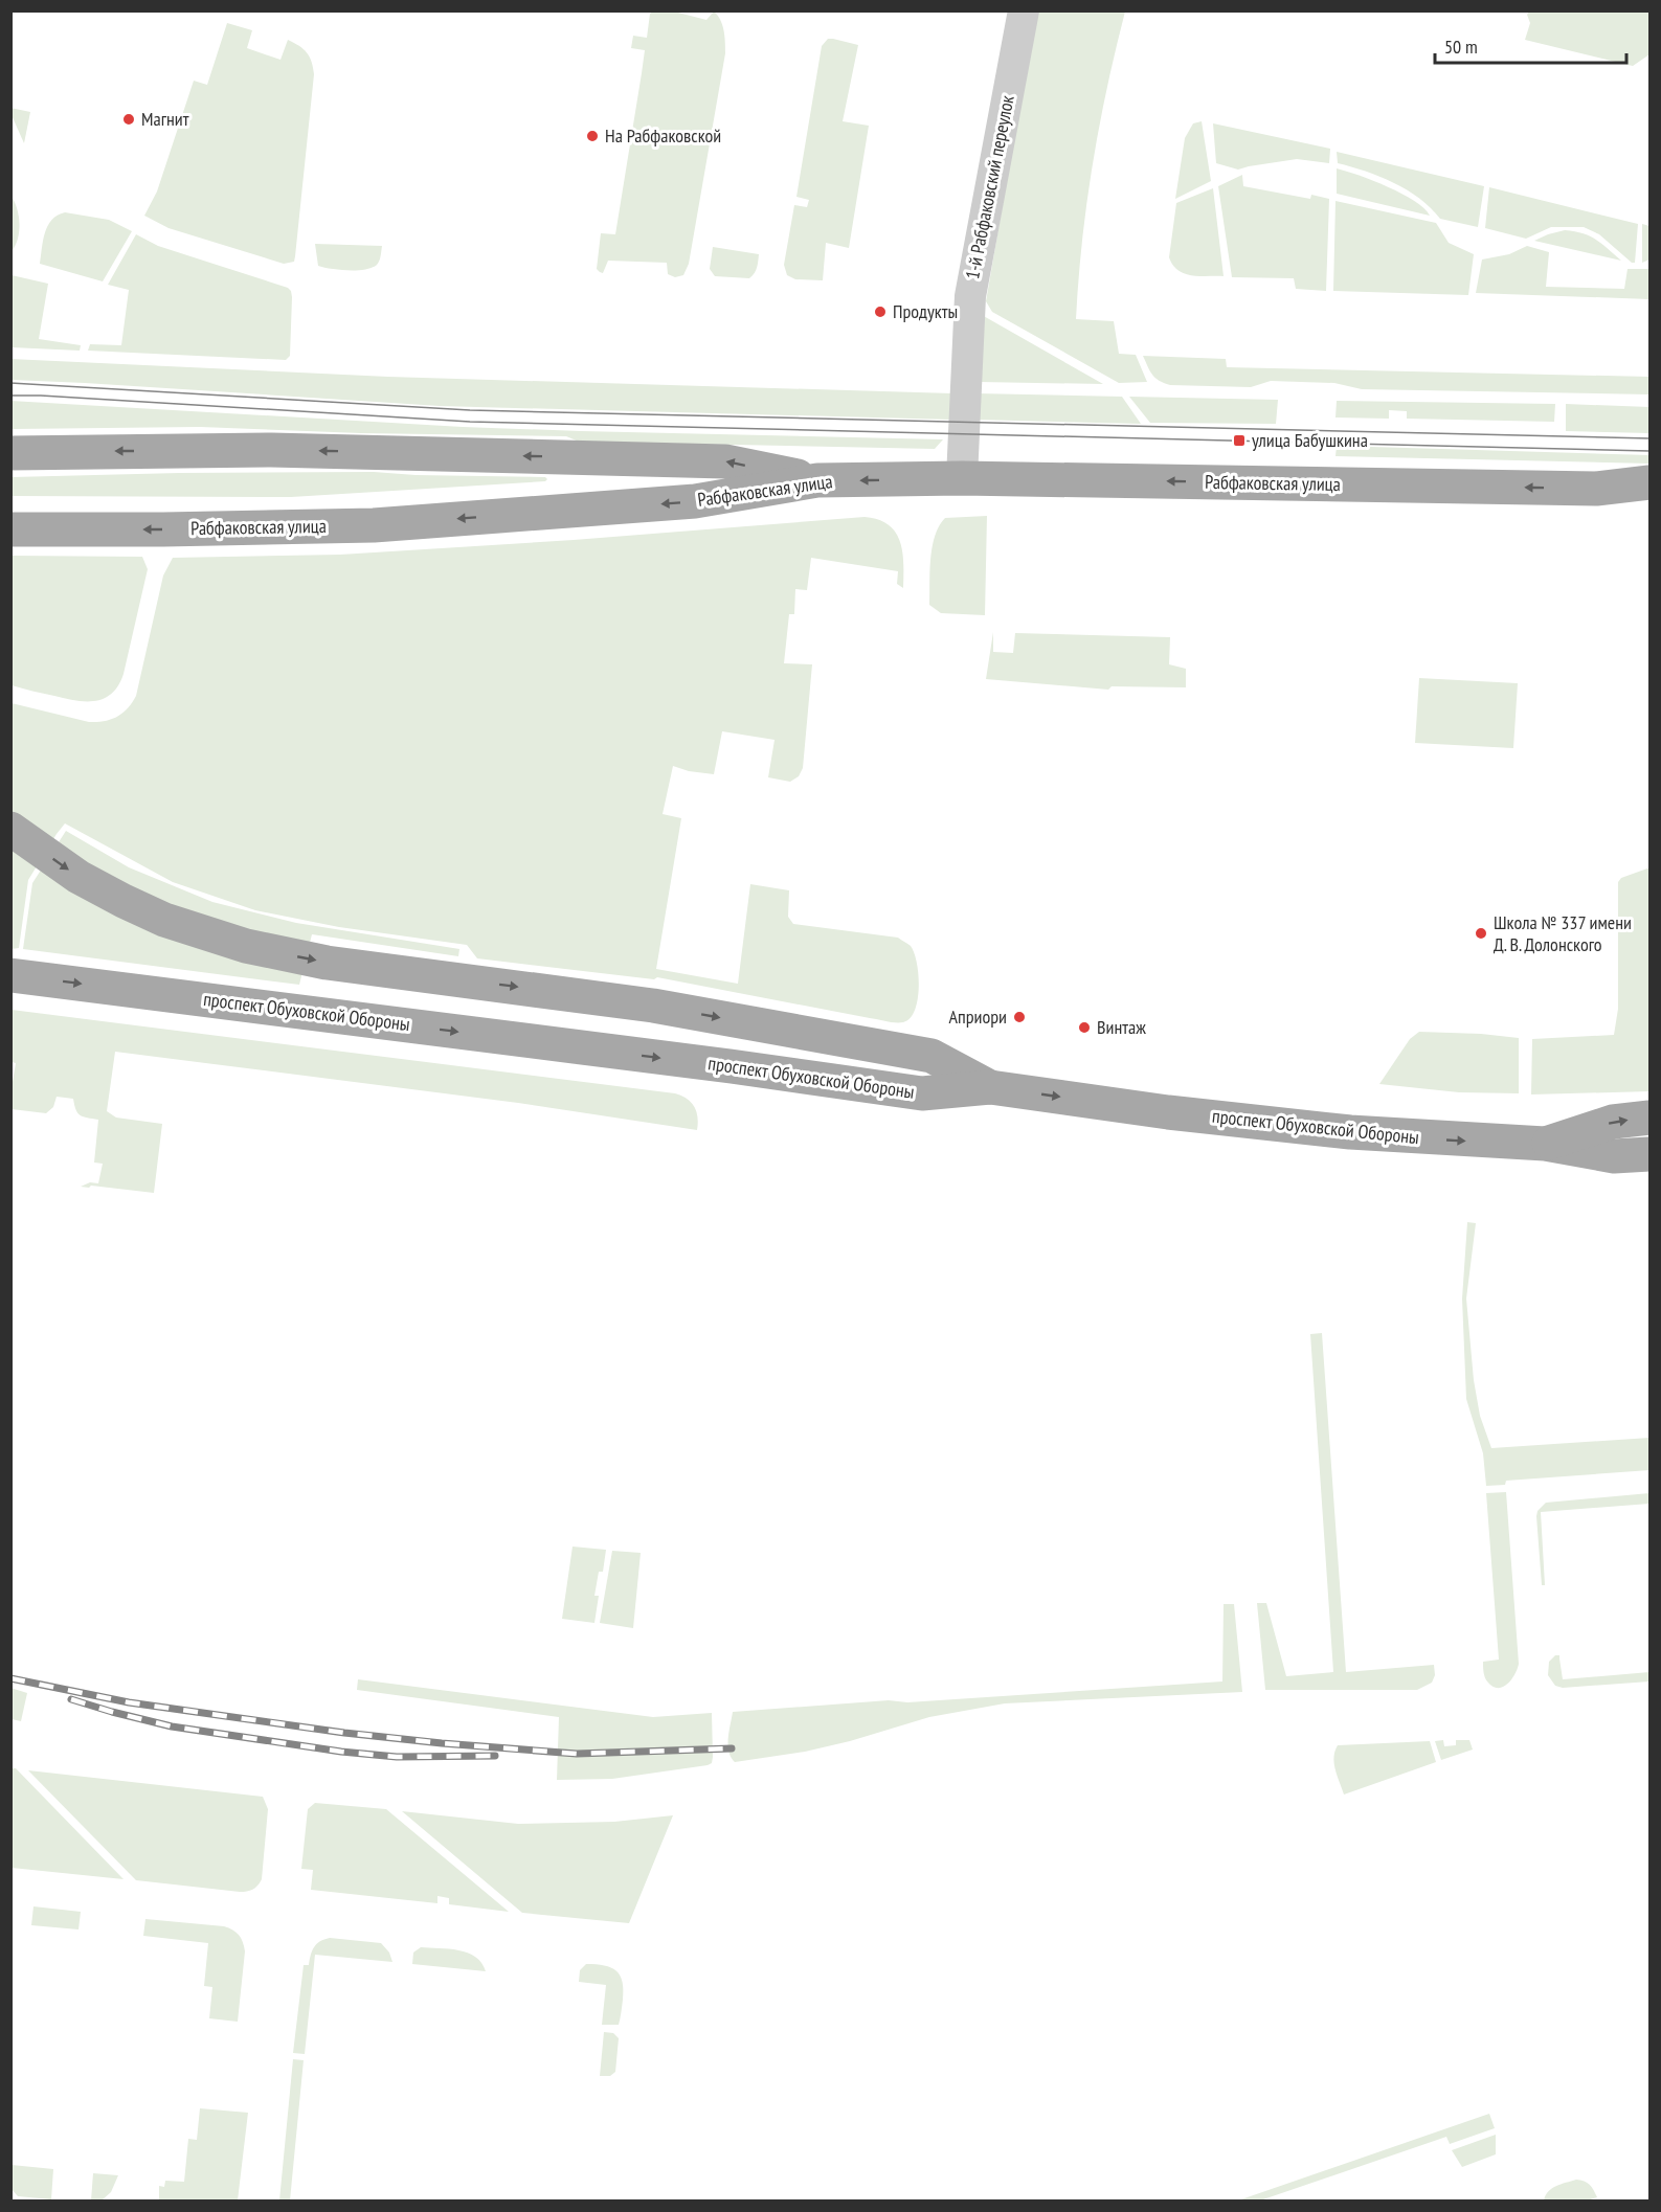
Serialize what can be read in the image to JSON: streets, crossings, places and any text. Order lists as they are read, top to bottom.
{
  "streets": {
    "main road": ["Рабфаковская улица", "проспект Обуховской Обороны"],
    "street": ["1-й Рабфаковский переулок"]
  },
  "crossings": [
    ["1-й Рабфаковский переулок", "Рабфаковская улица"]
  ],
  "places": {
    "other": [
      "Магнит",
      "На Рабфаковской",
      "Продукты",
      "Школа № 337 имени Д. В. Долонского",
      "Априори",
      "Винтаж"
    ],
    "transit": ["улица Бабушкина"]
  },
  "scale_bar": "50 m"
}
